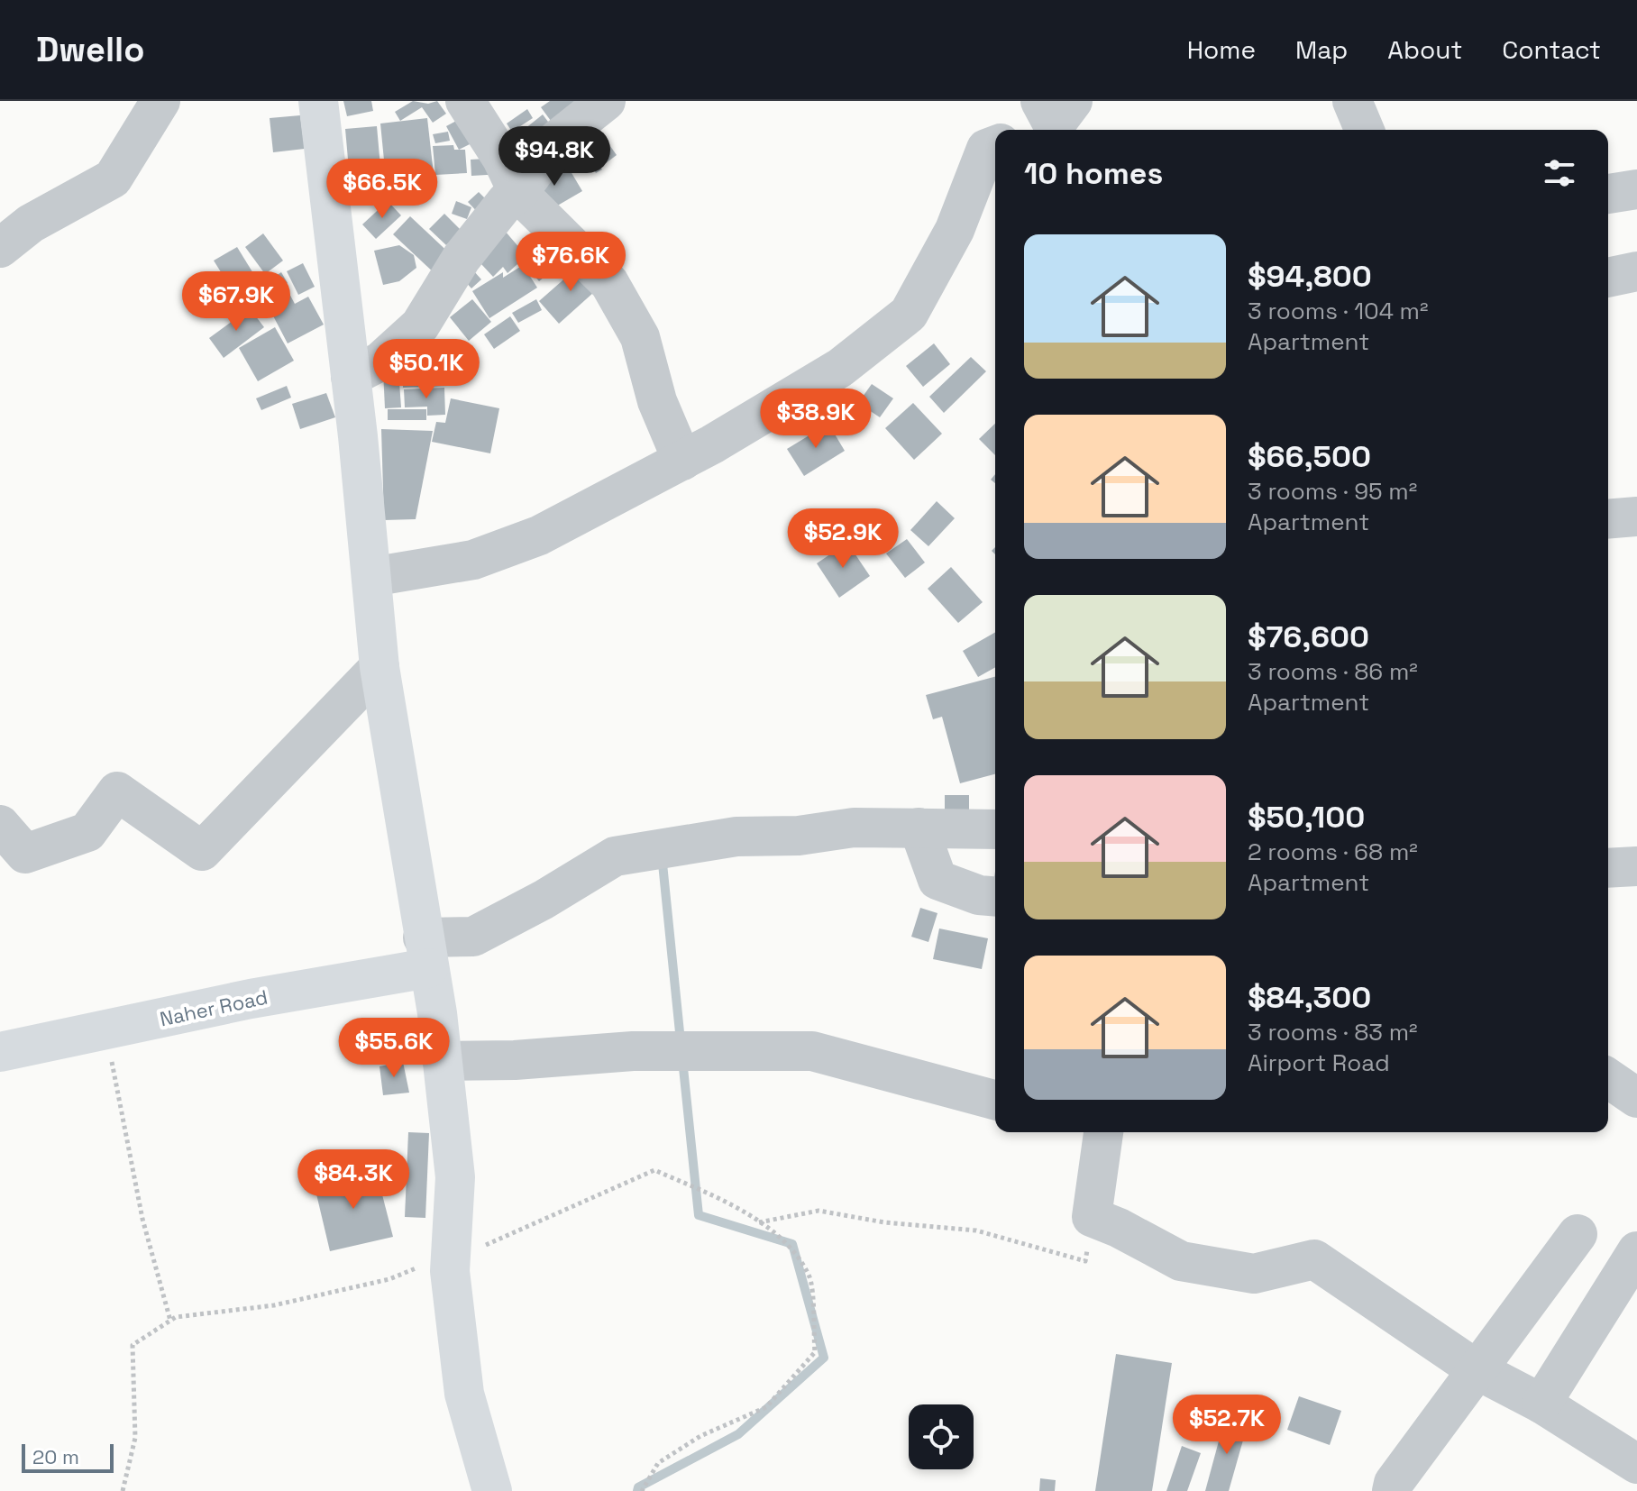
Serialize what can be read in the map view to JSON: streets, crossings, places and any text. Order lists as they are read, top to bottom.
{
  "streets": {
    "main road": ["Naher Road"]
  },
  "scale_bar": "20 m",
  "page": {
    "header": "Dwello",
    "nav": [
      "Home",
      "Map",
      "About",
      "Contact"
    ],
    "price": [
      "$94.8K",
      "$66.5K",
      "$76.6K",
      "$67.9K",
      "$50.1K",
      "$38.9K",
      "$52.9K",
      "$55.6K",
      "$84.3K",
      "$52.7K"
    ],
    "heading": "10 homes",
    "list": [
      {
        "name": "$94,800",
        "note": "3 rooms · 104 m² · Apartment"
      },
      {
        "name": "$66,500",
        "note": "3 rooms · 95 m² · Apartment"
      },
      {
        "name": "$76,600",
        "note": "3 rooms · 86 m² · Apartment"
      },
      {
        "name": "$50,100",
        "note": "2 rooms · 68 m² · Apartment"
      },
      {
        "name": "$84,300",
        "note": "3 rooms · 83 m² · Airport Road"
      }
    ],
    "scale": "20 m"
  }
}
